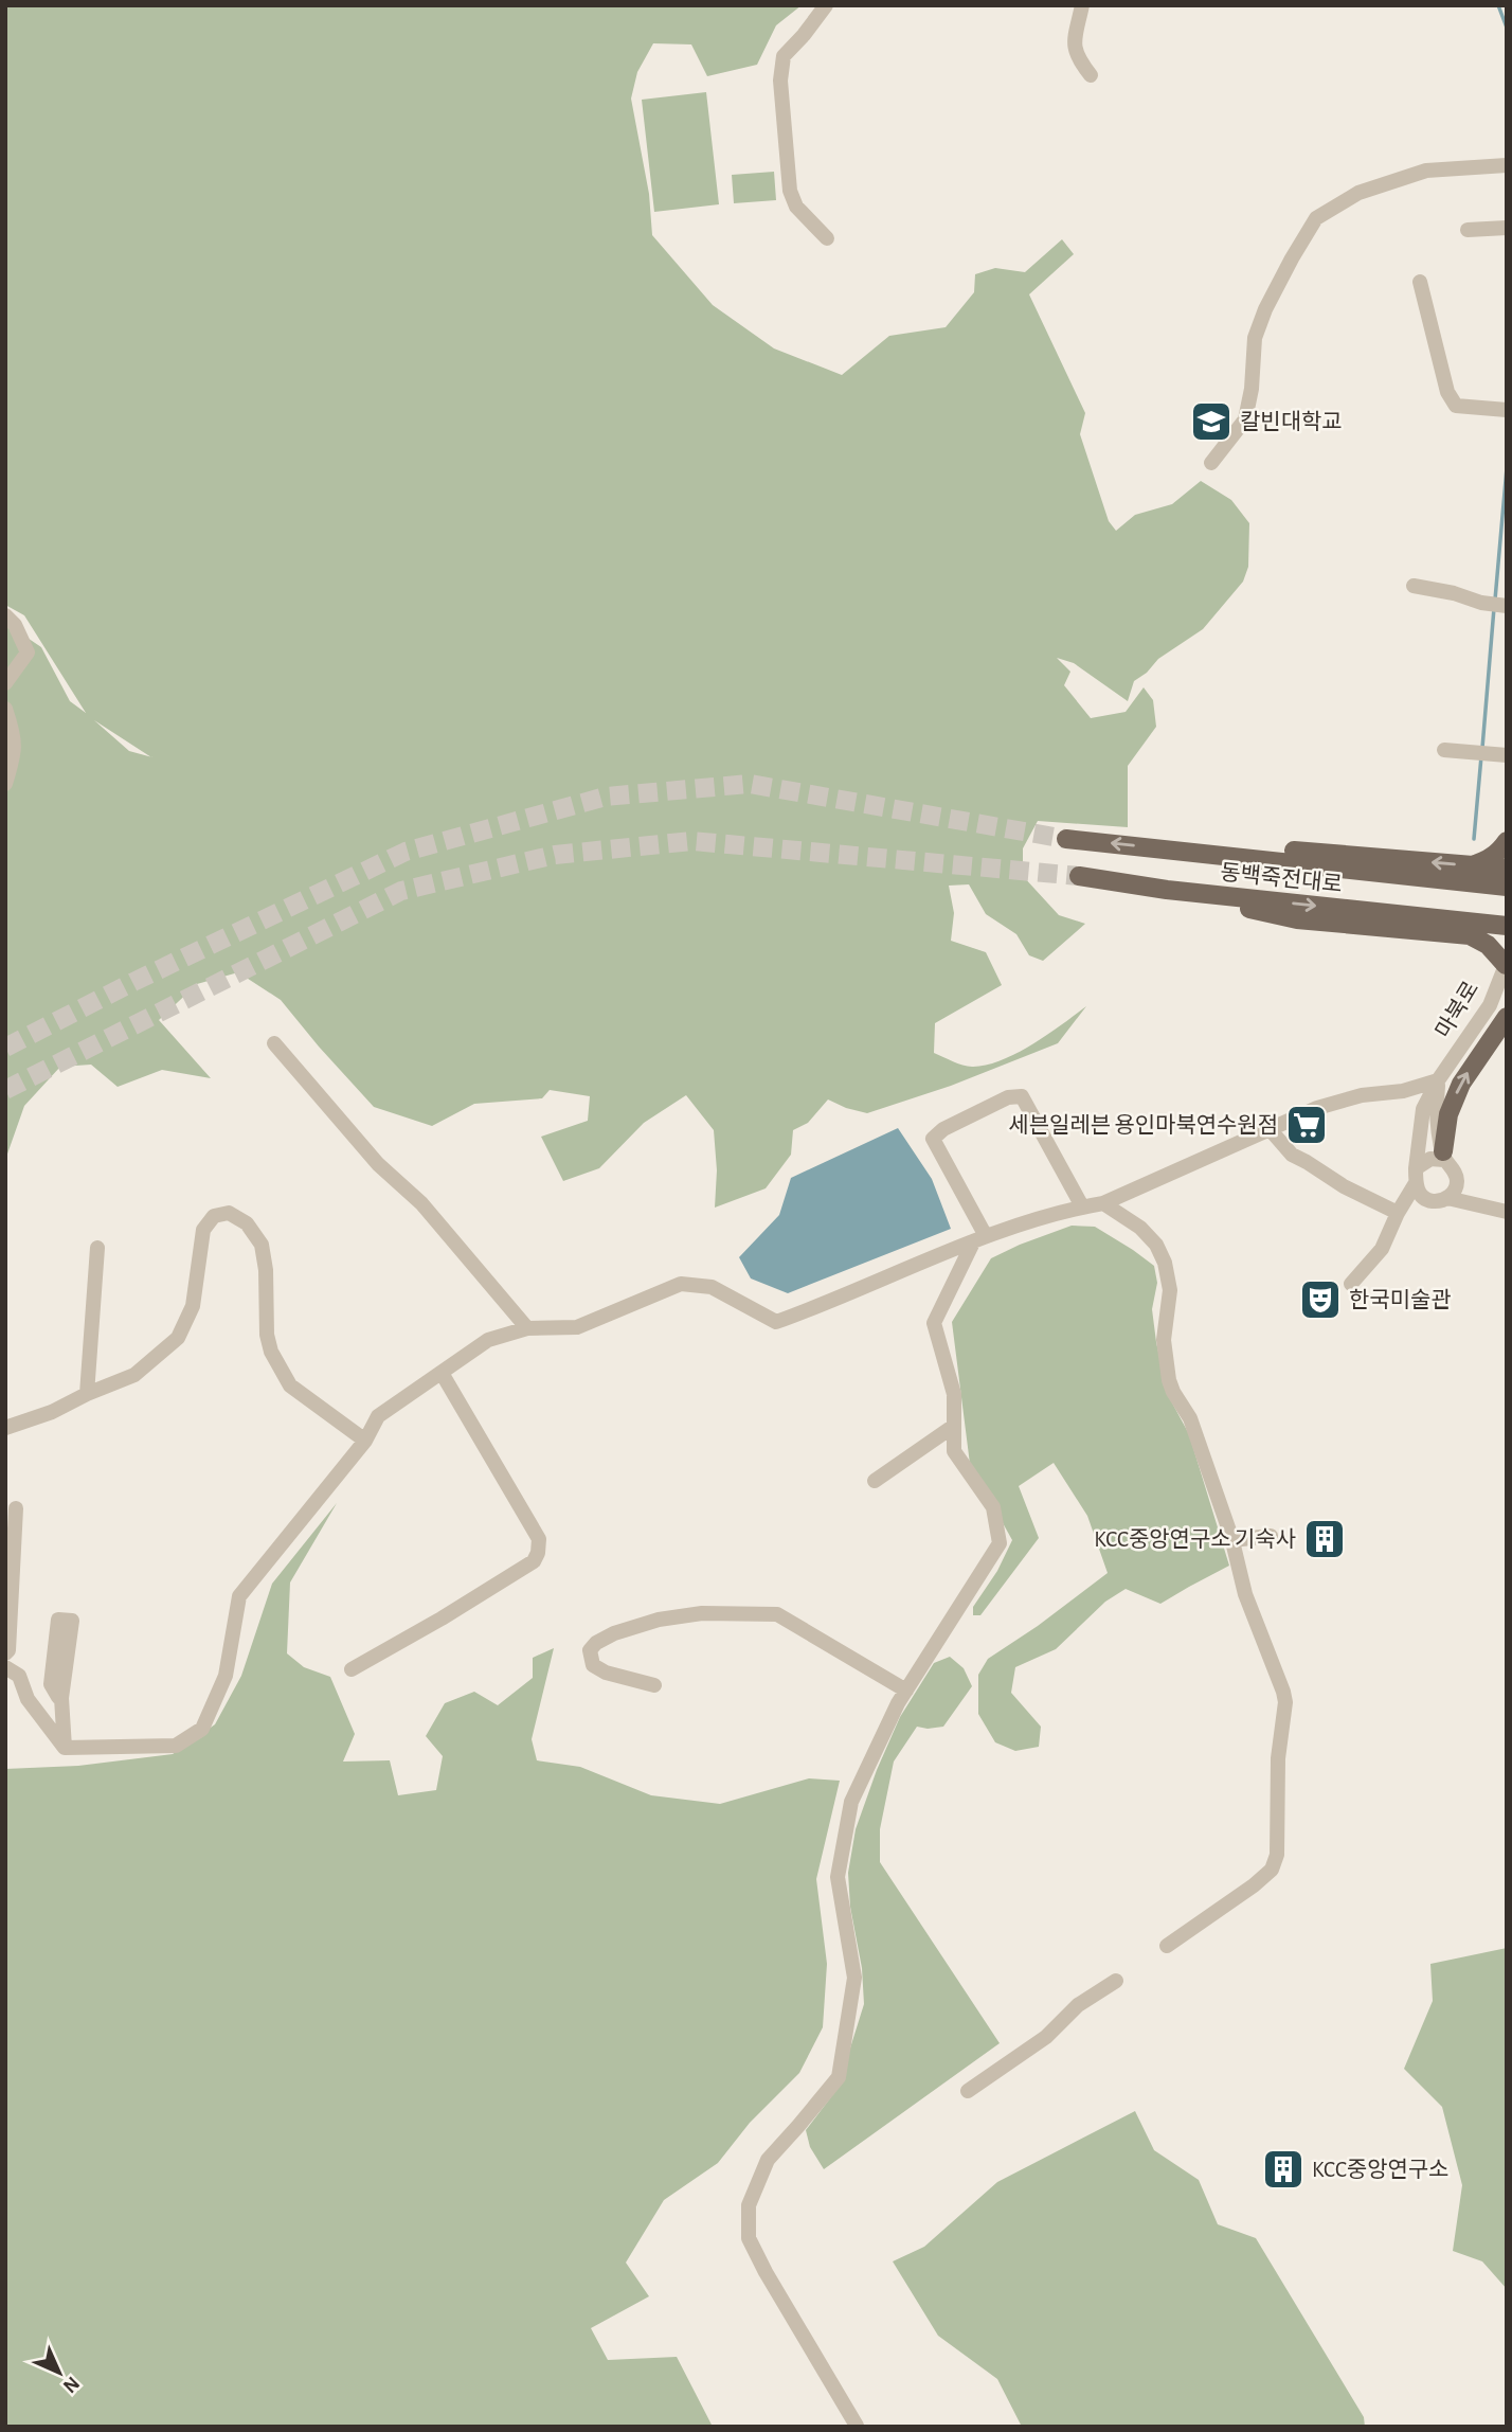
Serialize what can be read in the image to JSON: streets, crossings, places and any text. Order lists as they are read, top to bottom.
{
  "streets": {
    "main road": ["동백죽전대로"],
    "street": ["마북로"]
  },
  "places": {
    "school or university": ["칼빈대학교"],
    "supermarket": ["세븐일레븐 용인마북연수원점"],
    "theatre": ["한국미술관"],
    "building": ["KCC중앙연구소 기숙사", "KCC중앙연구소"]
  },
  "north": "bottom right"
}
